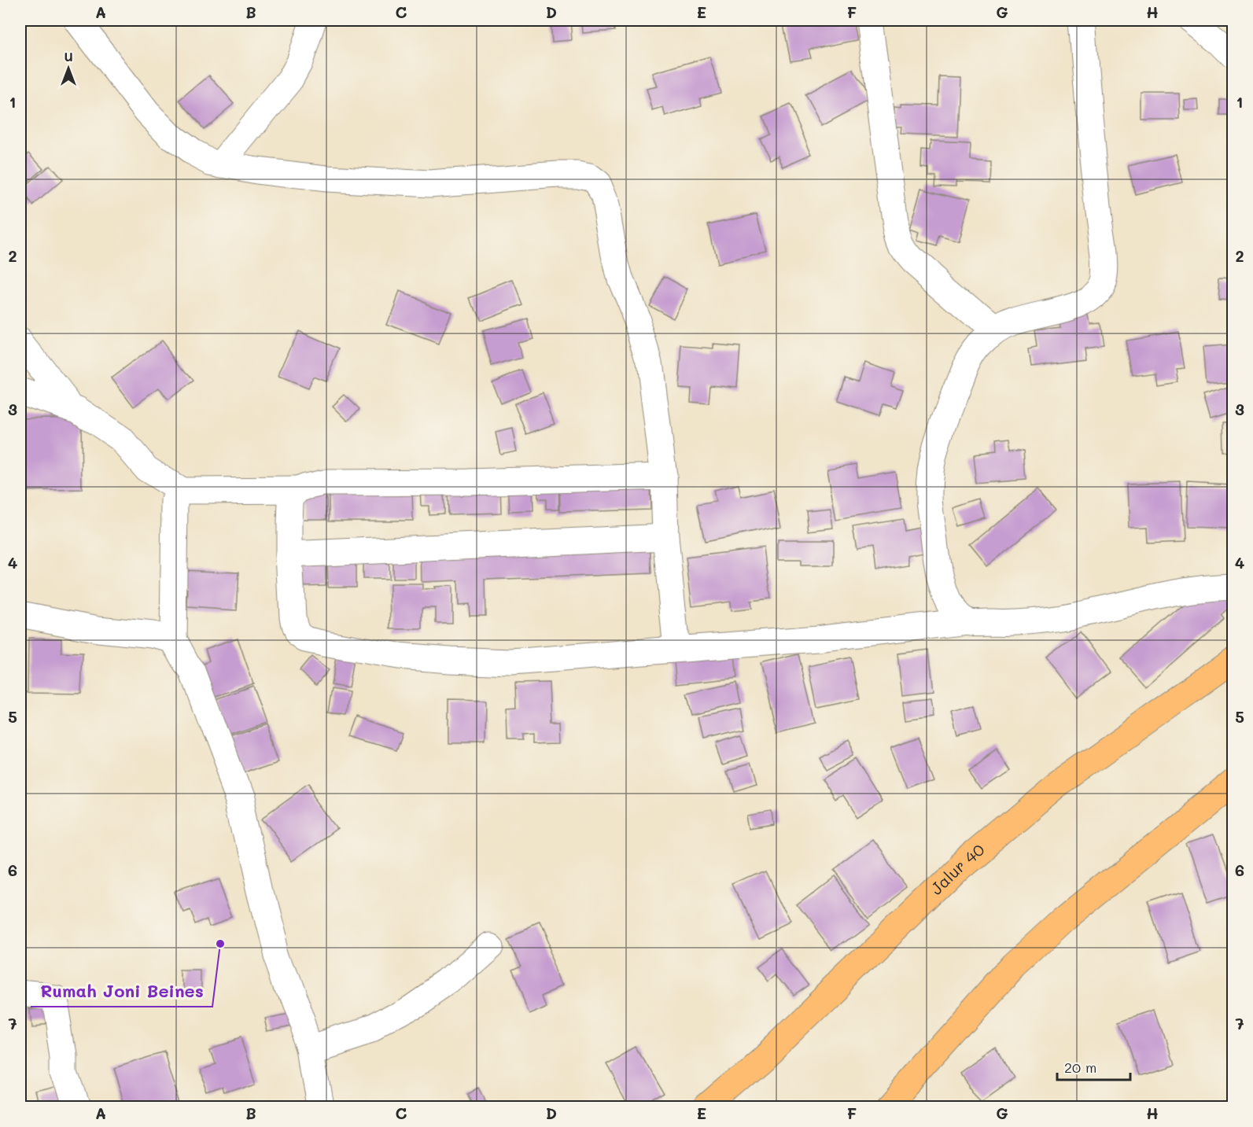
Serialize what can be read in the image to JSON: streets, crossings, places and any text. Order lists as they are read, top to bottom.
{
  "streets": {
    "highway": ["Jalur 40"]
  },
  "places": ["Rumah Joni Beines"],
  "scale_bar": "20 m",
  "north": "top",
  "grid": {
    "columns": [
      "A",
      "B",
      "C",
      "D",
      "E",
      "F",
      "G",
      "H"
    ],
    "rows": [
      "1",
      "2",
      "3",
      "4",
      "5",
      "6",
      "7"
    ]
  }
}
